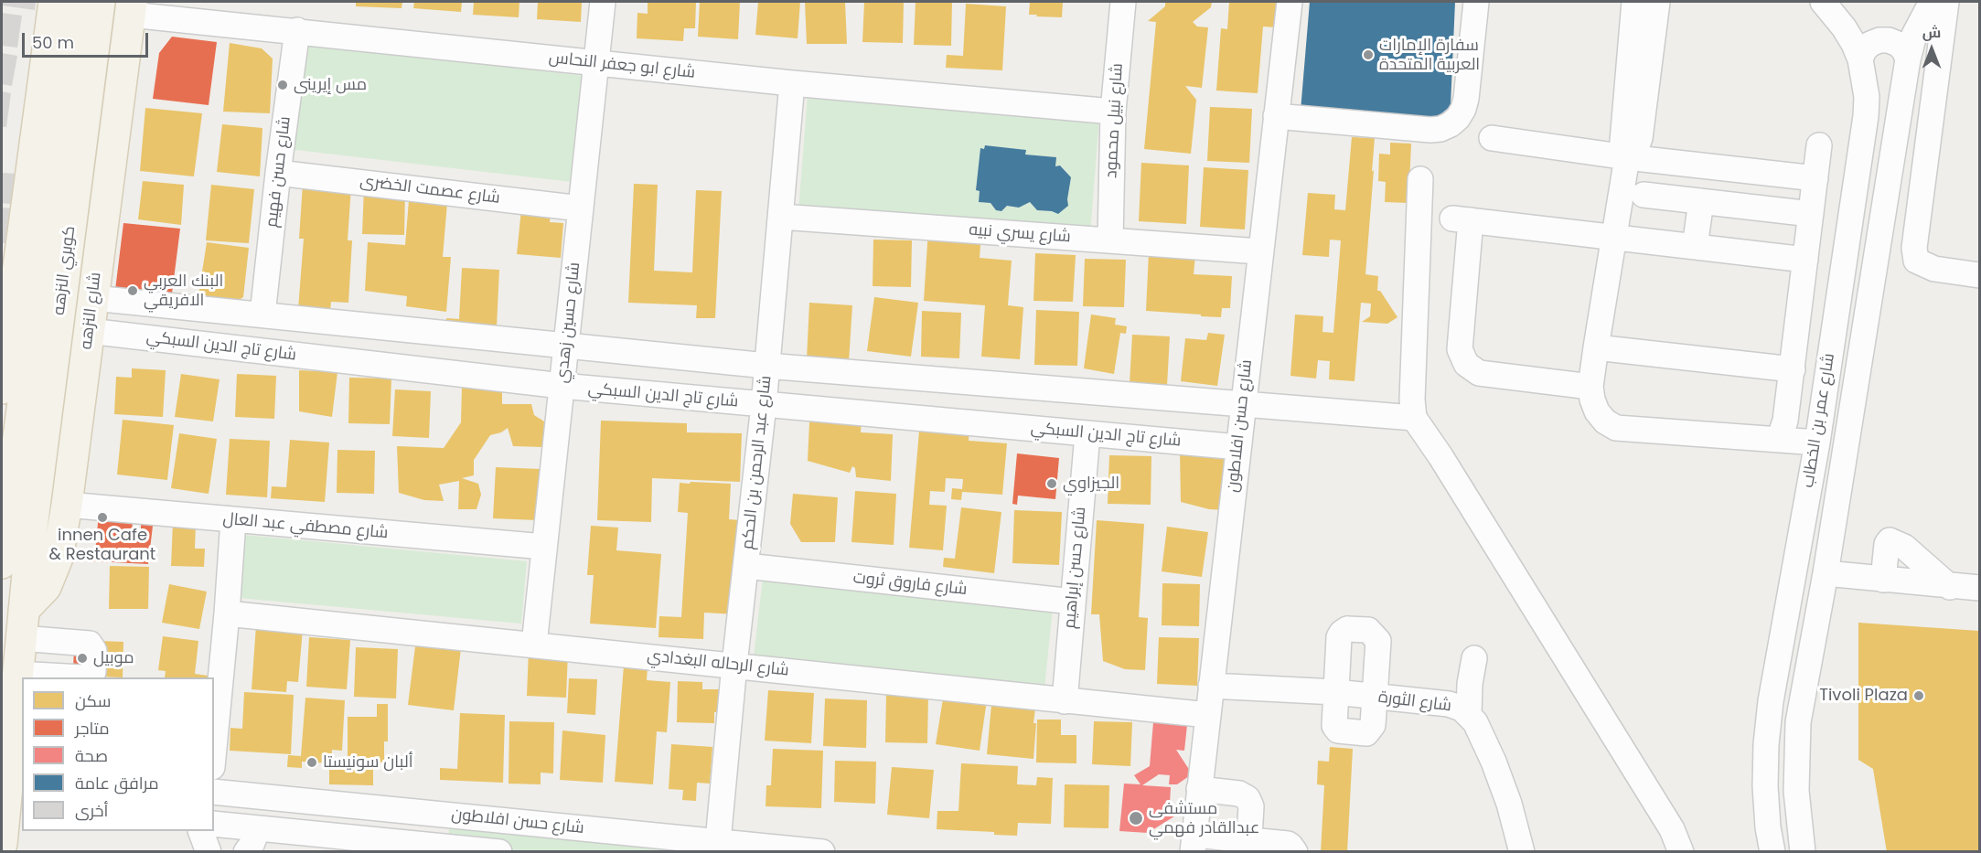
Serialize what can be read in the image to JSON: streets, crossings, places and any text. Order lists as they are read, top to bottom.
{
  "streets": {
    "main road": ["كوبري النزهه", "شارع النزهه"],
    "street": [
      "شارع ابو جعفر النحاس",
      "شارع نبيل محمود",
      "شارع حسن فهيم",
      "شارع عصمت الخضرى",
      "شارع يسري نبيه",
      "شارع حسين زهدي",
      "شارع تاج الدين السبكي",
      "شارع عمر بن الخطاب",
      "شارع حسن افلاطون",
      "شارع عبد الرحمن بن الحكم",
      "شارع مصطفي عبد العال",
      "شارع حسن إبراهيم",
      "شارع فاروق ثروت",
      "شارع الرحاله البغدادي",
      "شارع الثورة"
    ]
  },
  "crossings": [
    ["شارع ابو جعفر النحاس", "شارع نبيل محمود"],
    ["شارع ابو جعفر النحاس", "شارع حسن فهيم"],
    ["شارع ابو جعفر النحاس", "شارع النزهه"],
    ["شارع ابو جعفر النحاس", "شارع حسين زهدي"],
    ["شارع ابو جعفر النحاس", "شارع عبد الرحمن بن الحكم"],
    ["شارع نبيل محمود", "شارع يسري نبيه"],
    ["شارع حسن فهيم", "شارع عصمت الخضرى"],
    ["شارع حسن فهيم", "شارع تاج الدين السبكي"],
    ["شارع عصمت الخضرى", "شارع حسين زهدي"],
    ["شارع يسري نبيه", "شارع حسن افلاطون"],
    ["شارع يسري نبيه", "شارع عبد الرحمن بن الحكم"],
    ["شارع النزهه", "شارع تاج الدين السبكي"],
    ["شارع النزهه", "شارع مصطفي عبد العال"],
    ["شارع حسين زهدي", "شارع تاج الدين السبكي"],
    ["شارع حسين زهدي", "شارع مصطفي عبد العال"],
    ["شارع حسين زهدي", "شارع الرحاله البغدادي"],
    ["شارع تاج الدين السبكي", "شارع حسن افلاطون"],
    ["شارع تاج الدين السبكي", "شارع عبد الرحمن بن الحكم"],
    ["شارع تاج الدين السبكي", "شارع حسن إبراهيم"],
    ["شارع حسن افلاطون", "شارع عبد الرحمن بن الحكم"],
    ["شارع حسن افلاطون", "شارع الرحاله البغدادي"],
    ["شارع حسن افلاطون", "شارع الثورة"],
    ["شارع عبد الرحمن بن الحكم", "شارع فاروق ثروت"],
    ["شارع عبد الرحمن بن الحكم", "شارع الرحاله البغدادي"],
    ["شارع حسن إبراهيم", "شارع فاروق ثروت"],
    ["شارع حسن إبراهيم", "شارع الرحاله البغدادي"]
  ],
  "places": [
    "سفارة الإمارات العربية المتحدة",
    "مس إيرينى",
    "البنك العربي الافريقي",
    "الجيزاوي",
    "innen Cafe & Restaurant",
    "موبيل",
    "Tivoli Plaza",
    "ألبان سونيستا",
    "مستشفى عبدالقادر فهمي"
  ],
  "legend": [
    "سكن",
    "متاجر",
    "صحة",
    "مرافق عامة",
    "أخرى"
  ],
  "scale_bar": "50 m",
  "north": "top"
}
